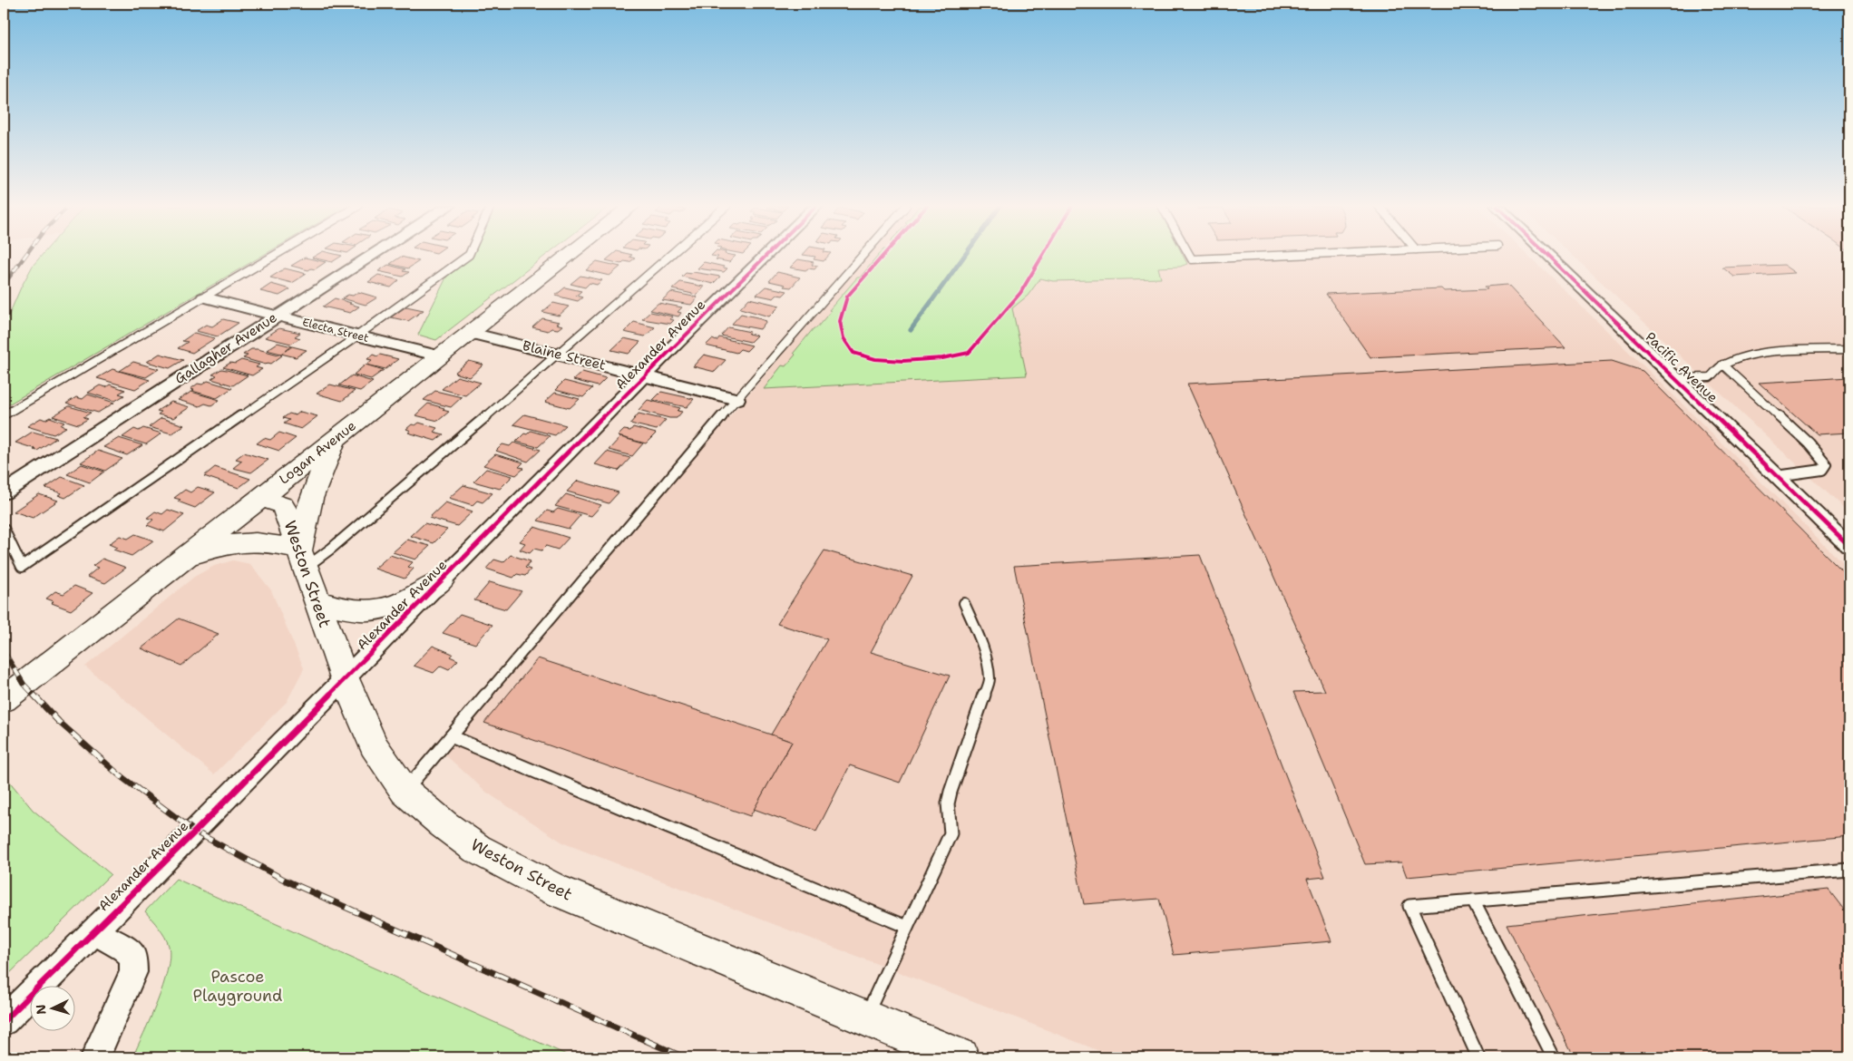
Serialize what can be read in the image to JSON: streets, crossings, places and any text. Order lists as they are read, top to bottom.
{
  "streets": {
    "main road": ["Logan Avenue", "Weston Street"],
    "street": [
      "Electa Street",
      "Alexander Avenue",
      "Gallagher Avenue",
      "Blaine Street",
      "Pacific Avenue"
    ]
  },
  "crossings": [
    ["Electa Street", "Gallagher Avenue"],
    ["Electa Street", "Logan Avenue"],
    ["Alexander Avenue", "Blaine Street"],
    ["Alexander Avenue", "Weston Street"],
    ["Blaine Street", "Logan Avenue"],
    ["Logan Avenue", "Weston Street"]
  ],
  "parks": ["Pascoe Playground"],
  "north": "left"
}
